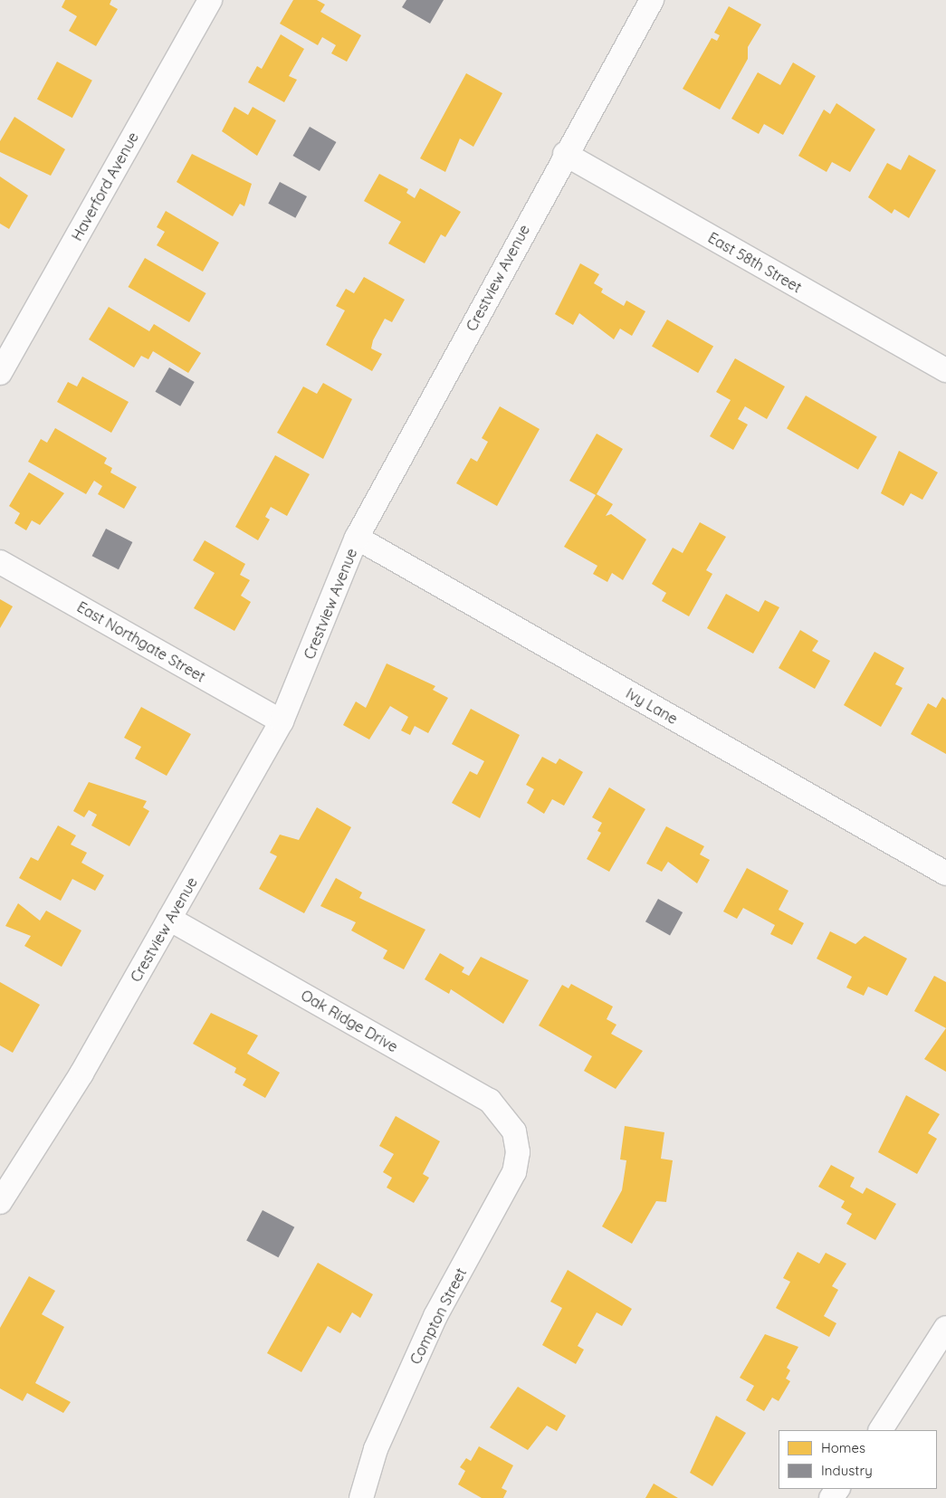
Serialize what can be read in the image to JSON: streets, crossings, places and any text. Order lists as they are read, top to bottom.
{
  "streets": {
    "street": [
      "Haverford Avenue",
      "East 58th Street",
      "Crestview Avenue",
      "East Northgate Street",
      "Ivy Lane",
      "Oak Ridge Drive",
      "Compton Street"
    ]
  },
  "crossings": [
    ["East 58th Street", "Crestview Avenue"],
    ["Crestview Avenue", "East Northgate Street"],
    ["Crestview Avenue", "Ivy Lane"],
    ["Crestview Avenue", "Oak Ridge Drive"],
    ["Oak Ridge Drive", "Compton Street"]
  ],
  "legend": ["Homes", "Industry"]
}
